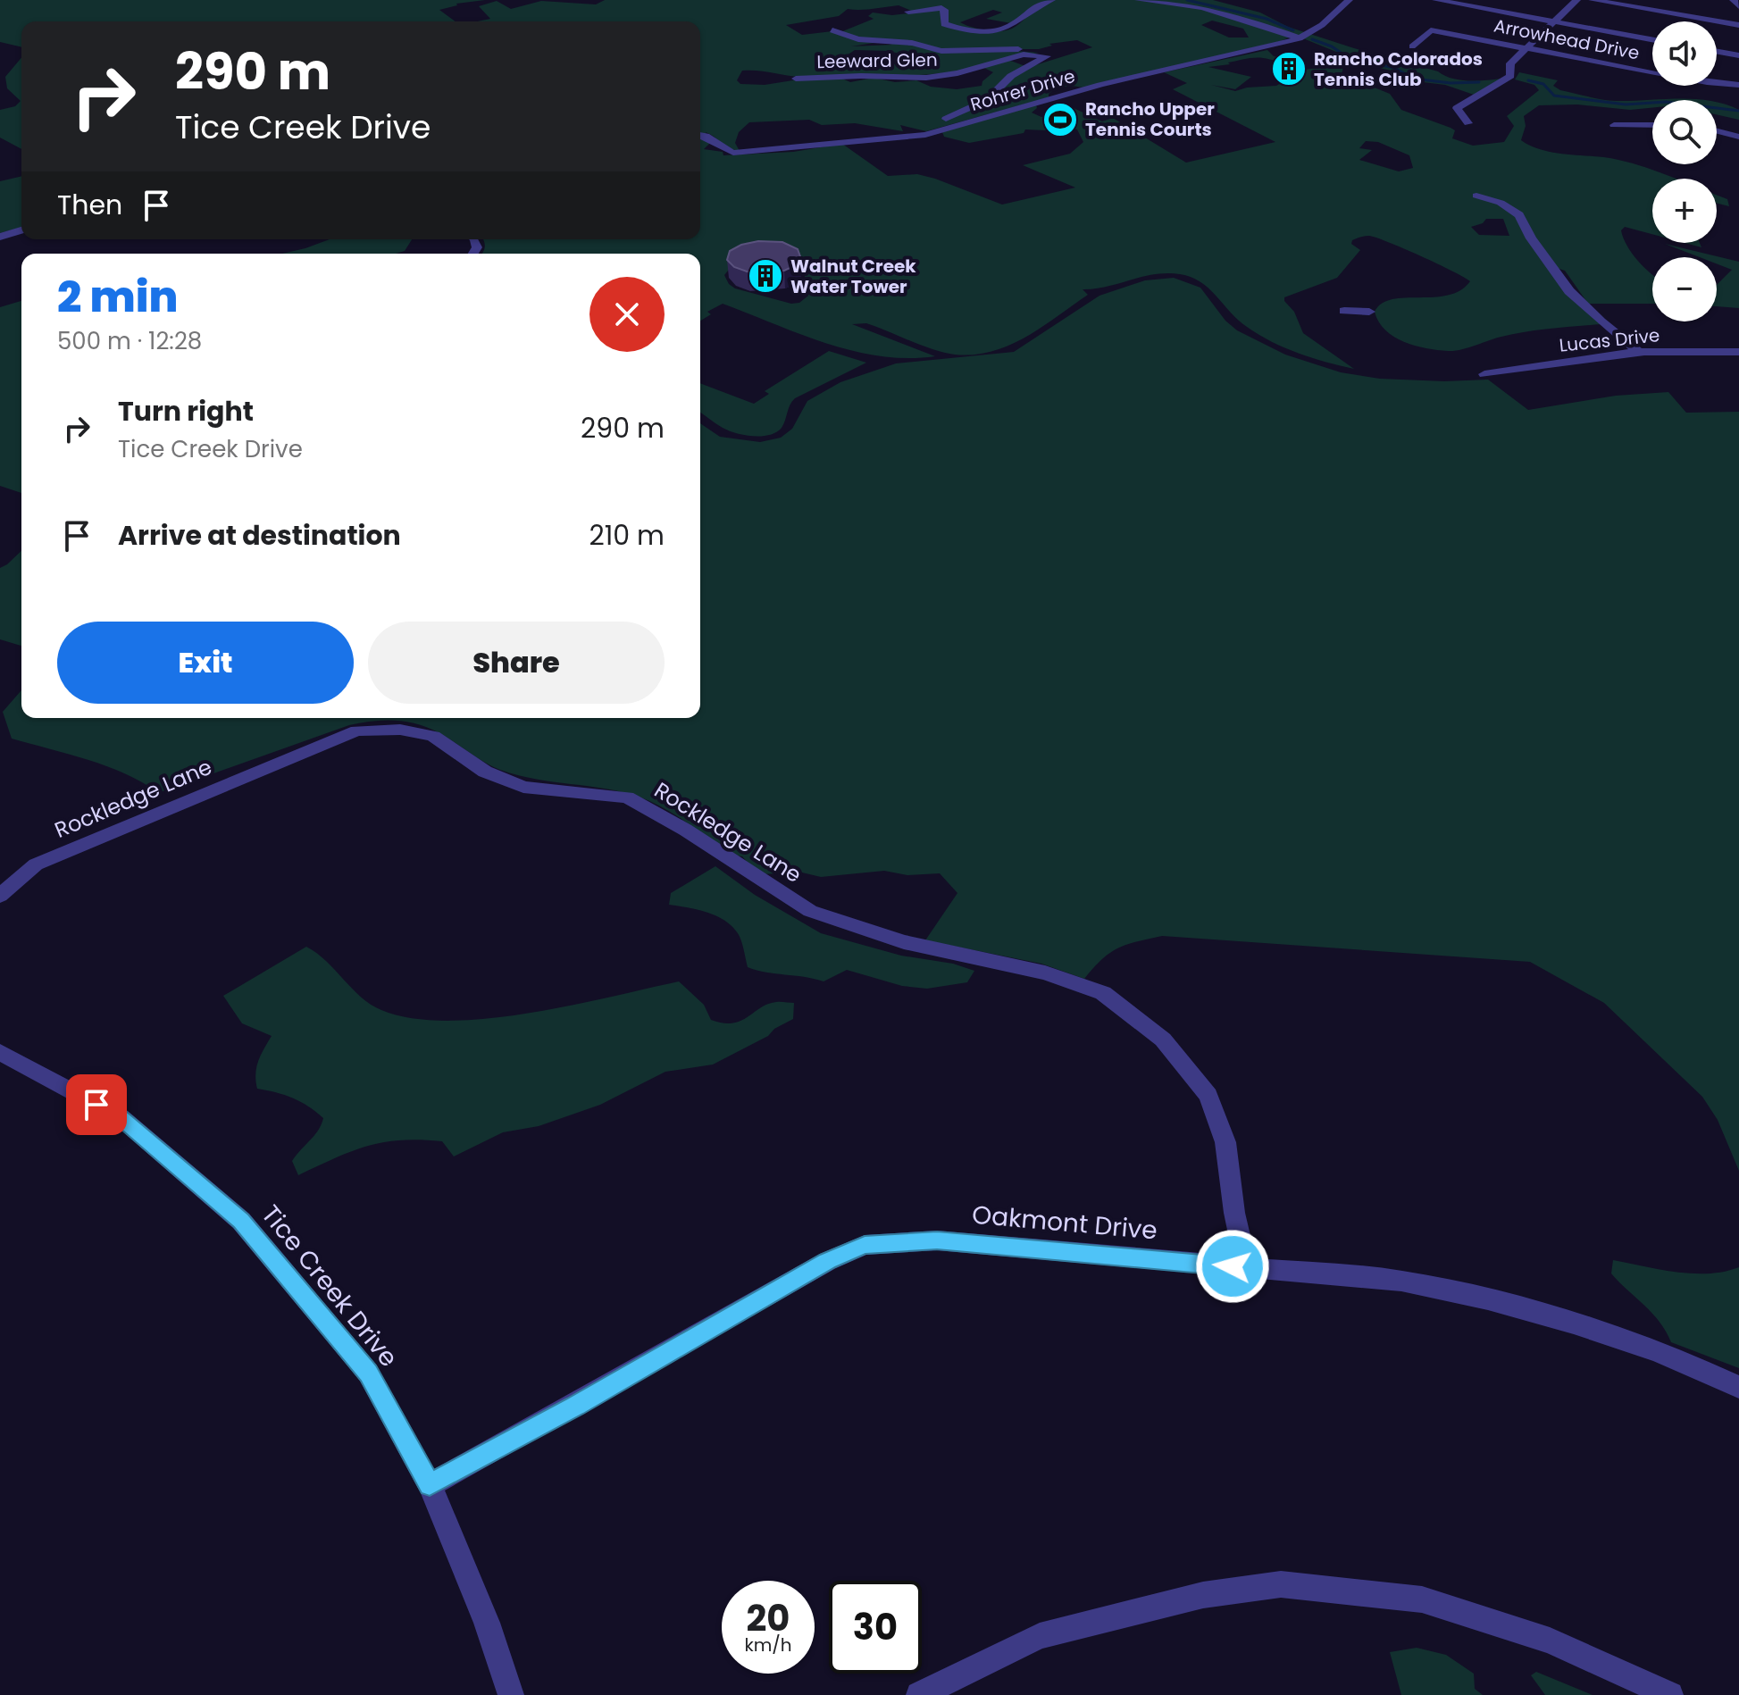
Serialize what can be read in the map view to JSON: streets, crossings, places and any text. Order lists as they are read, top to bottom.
{
  "streets": {
    "street": [
      "Arrowhead Drive",
      "Leeward Glen",
      "Rohrer Drive",
      "Lucas Drive",
      "Rockledge Lane",
      "Oakmont Drive",
      "Tice Creek Drive"
    ]
  },
  "crossings": [
    ["Rockledge Lane", "Oakmont Drive"],
    ["Oakmont Drive", "Tice Creek Drive"]
  ],
  "places": {
    "building": ["Rancho Colorados Tennis Club", "Walnut Creek Water Tower"],
    "sports": ["Rancho Upper Tennis Courts"]
  },
  "page": {
    "map_buttons": ["+", "−"],
    "turn": ["290 m", "Tice Creek Drive"],
    "then": "Then",
    "heading": ["2 min", "500 m · 12:28"],
    "list": [
      {
        "name": "Turn right",
        "note": "Tice Creek Drive",
        "value": "290 m"
      },
      {
        "name": "Arrive at destination",
        "value": "210 m"
      }
    ],
    "buttons": ["Exit", "Share"],
    "speed": "20 km/h",
    "limit": "30"
  }
}
